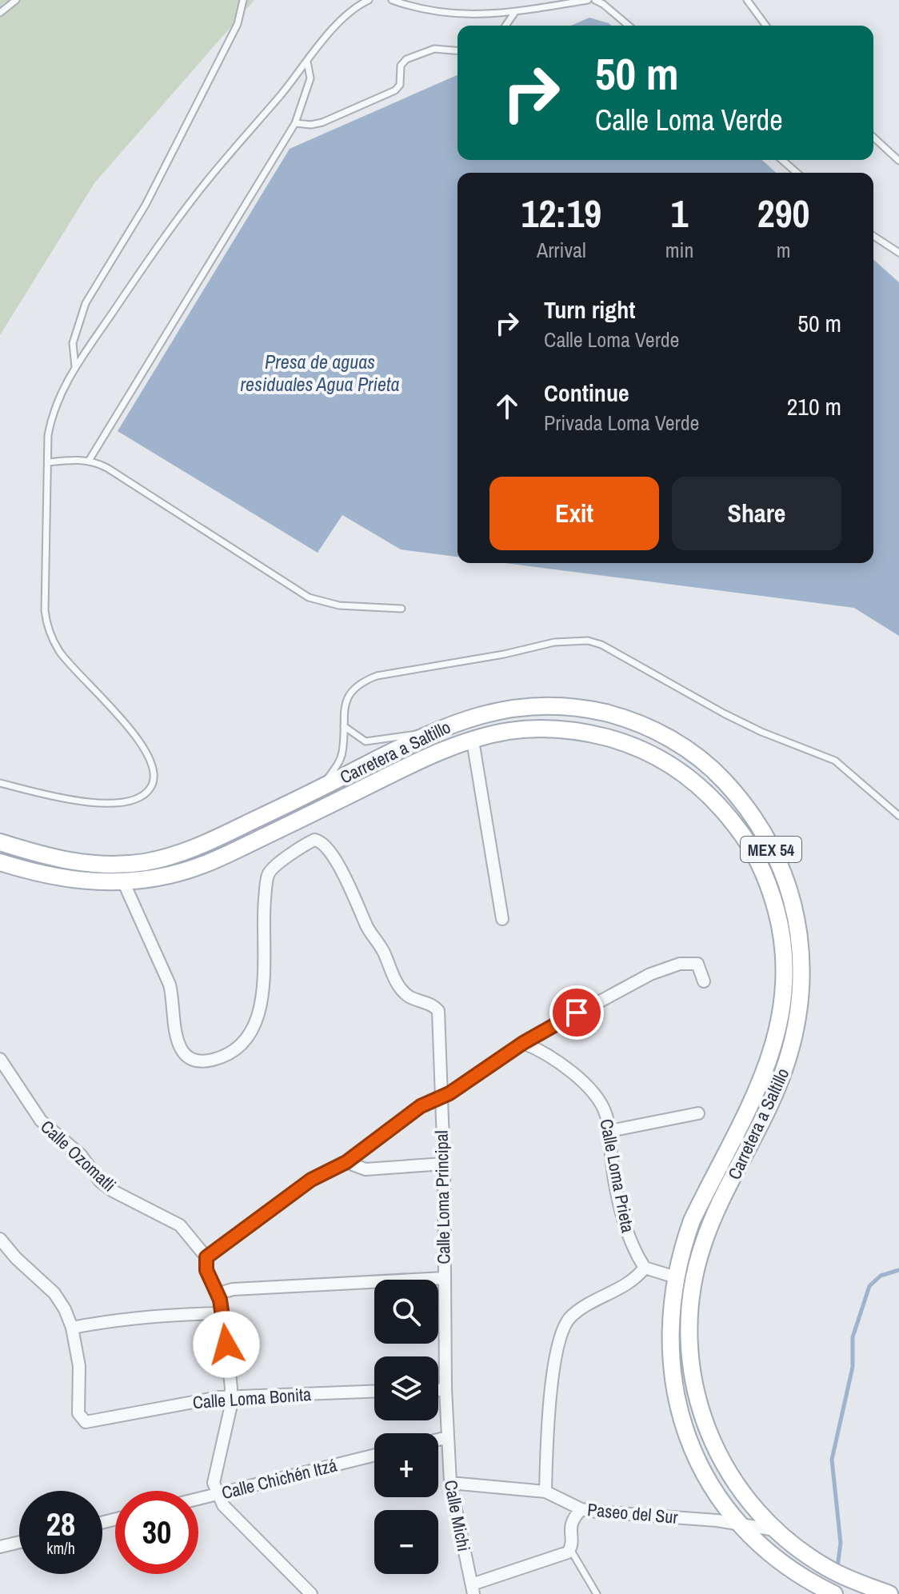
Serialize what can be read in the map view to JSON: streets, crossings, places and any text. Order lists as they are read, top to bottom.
{
  "streets": {
    "main road": ["Carretera a Saltillo", "MEX 54"],
    "street": [
      "Calle Ozomatli",
      "Calle Loma Prieta",
      "Calle Loma Principal",
      "Calle Loma Bonita",
      "Calle Chichén Itzá",
      "Paseo del Sur",
      "Calle Michi"
    ]
  },
  "crossings": [
    ["Carretera a Saltillo", "Calle Loma Principal"],
    ["Carretera a Saltillo", "Paseo del Sur"],
    ["Calle Ozomatli", "Calle Loma Bonita"],
    ["Calle Ozomatli", "Calle Chichén Itzá"],
    ["Calle Loma Principal", "Calle Michi"],
    ["Paseo del Sur", "Calle Michi"]
  ],
  "water": ["Presa de aguas residuales Agua Prieta"],
  "page": {
    "turn": ["50 m", "Calle Loma Verde"],
    "eta": [
      "12:19",
      "Arrival",
      "1",
      "min",
      "290",
      "m"
    ],
    "list": [
      {
        "name": "Turn right",
        "note": "Calle Loma Verde",
        "value": "50 m"
      },
      {
        "name": "Continue",
        "note": "Privada Loma Verde",
        "value": "210 m"
      }
    ],
    "buttons": ["Exit", "Share"],
    "map_buttons": ["+", "−"],
    "speed": "28 km/h",
    "limit": "30"
  }
}
